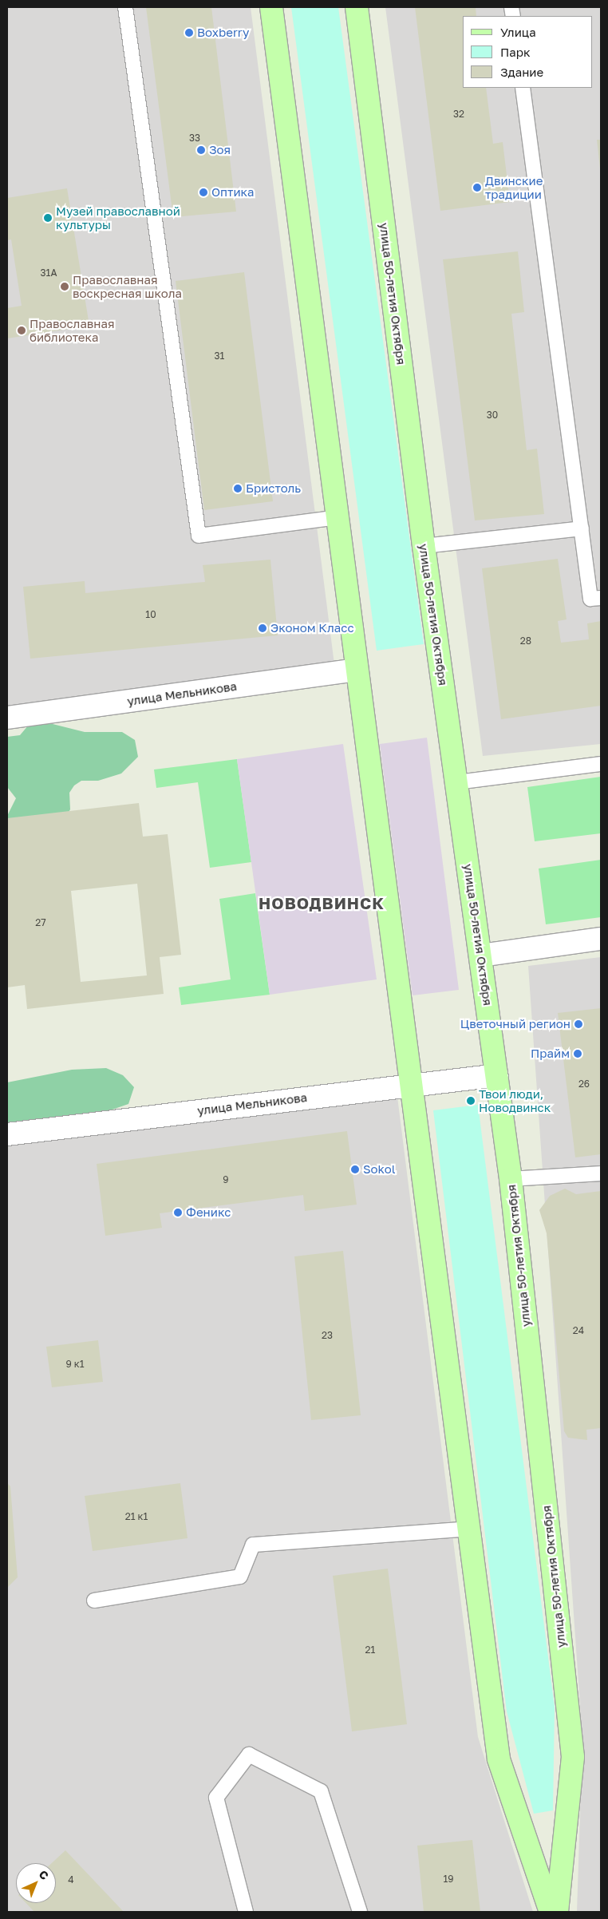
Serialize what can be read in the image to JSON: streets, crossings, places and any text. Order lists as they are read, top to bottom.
{
  "streets": {
    "main road": ["улица 50-летия Октября"],
    "street": ["улица Мельникова"]
  },
  "crossings": [
    ["улица 50-летия Октября", "улица Мельникова"]
  ],
  "districts": ["НОВОДВИНСК"],
  "places": [
    "Boxberry",
    "Зоя",
    "Двинские традиции",
    "Оптика",
    "Музей православной культуры",
    "Православная воскресная школа",
    "Православная библиотека",
    "Бристоль",
    "Эконом Класс",
    "Цветочный регион",
    "Прайм",
    "Твои люди, Новодвинск",
    "Sokol",
    "Феникс"
  ],
  "house_numbers": [
    "32",
    "33",
    "31А",
    "31",
    "30",
    "10",
    "28",
    "27",
    "26",
    "9",
    "24",
    "23",
    "9 к1",
    "21 к1",
    "21",
    "19",
    "4"
  ],
  "legend": ["Улица", "Парк", "Здание"],
  "north": "top right"
}
